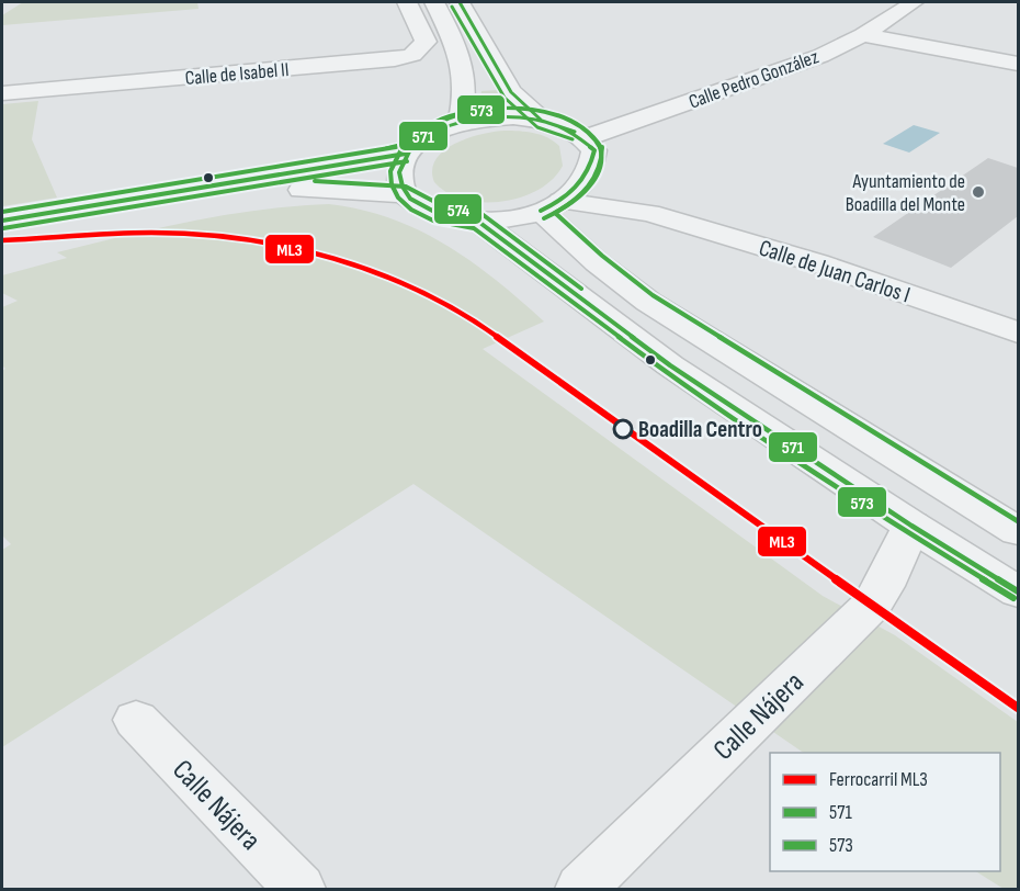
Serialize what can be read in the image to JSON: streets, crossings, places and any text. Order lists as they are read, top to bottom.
{
  "streets": {
    "street": [
      "Calle de Isabel II",
      "Calle Pedro González",
      "Calle de Juan Carlos I",
      "Calle Nájera"
    ]
  },
  "places": ["Ayuntamiento de Boadilla del Monte", "Boadilla Centro"],
  "lines": [
    "transit line 571",
    "transit line 573",
    "transit line 574",
    "rail line ML3"
  ],
  "legend": ["Ferrocarril ML3", "571", "573"]
}
